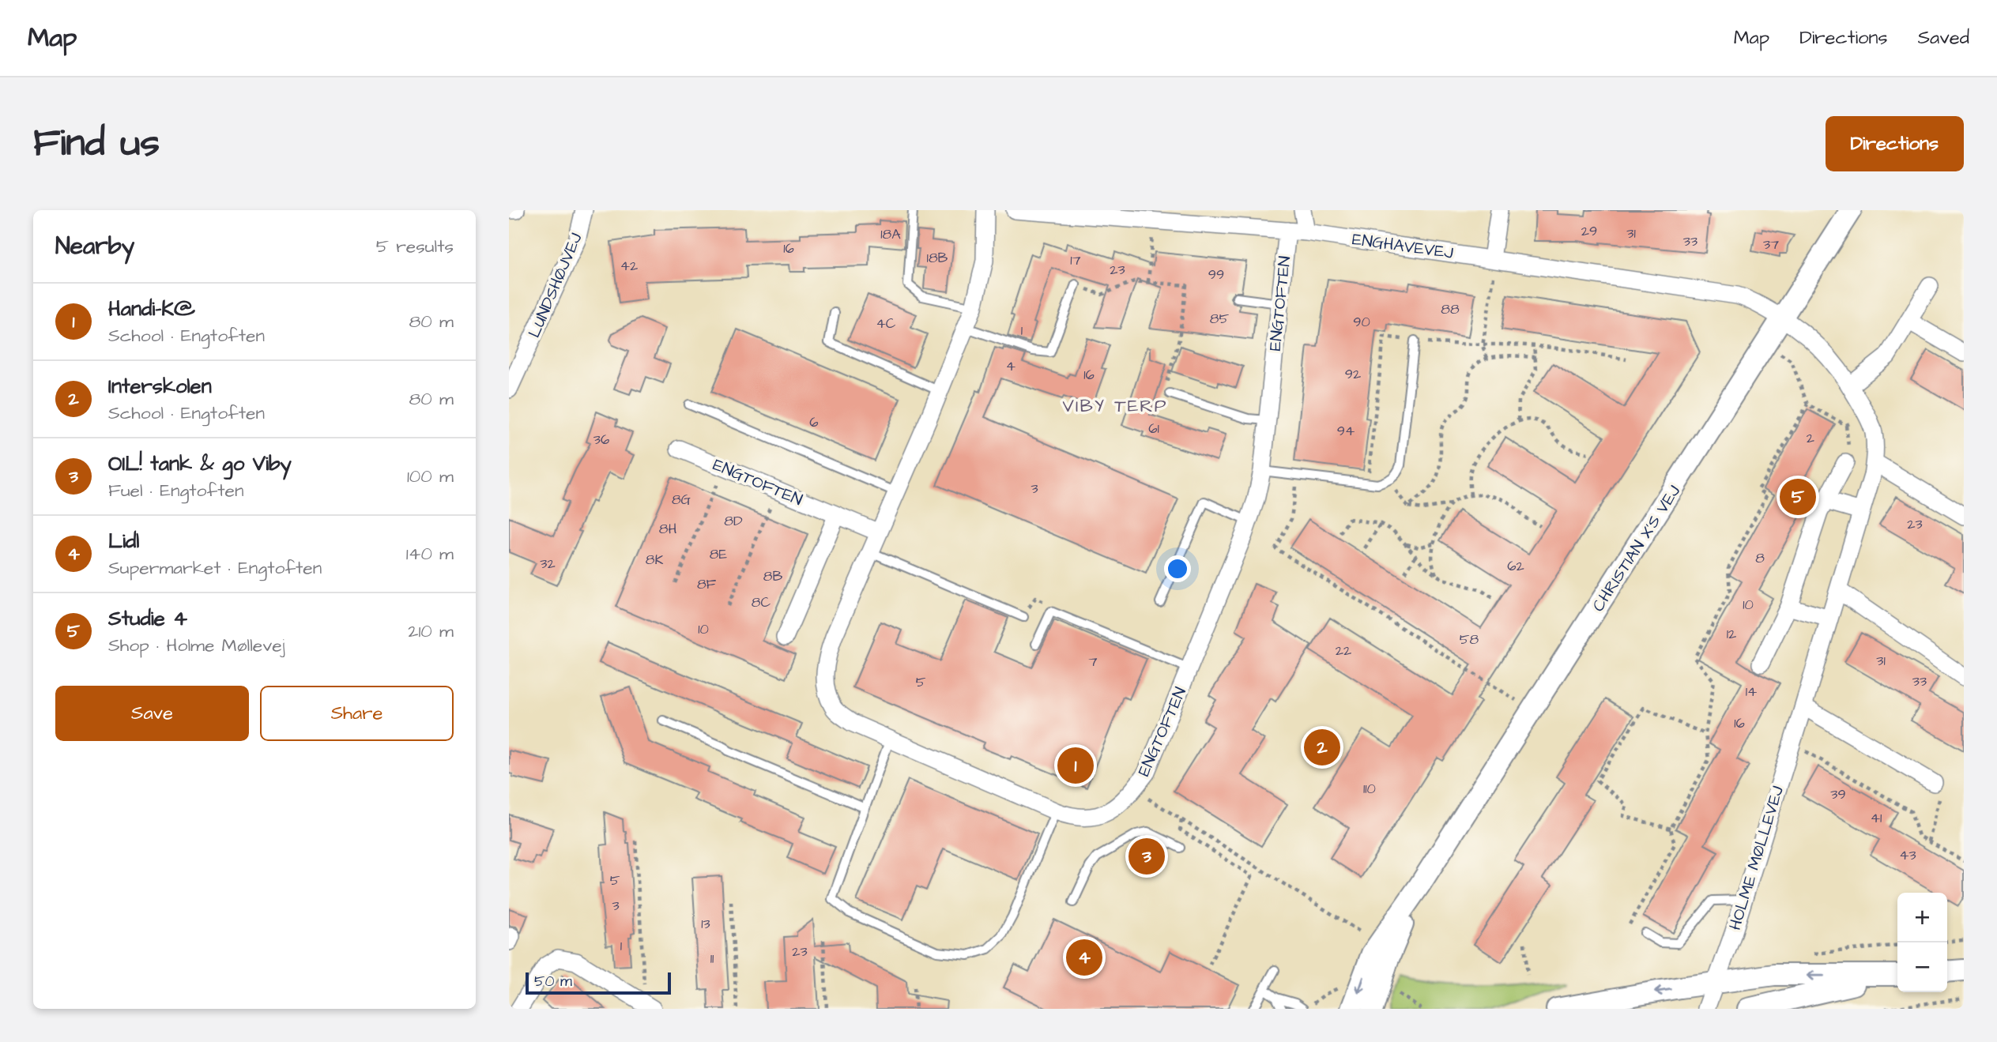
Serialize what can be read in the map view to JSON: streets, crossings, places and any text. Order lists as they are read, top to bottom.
{
  "streets": {
    "street": [
      "ENGHAVEVEJ",
      "LUNDSHØJVEJ",
      "ENGTOFTEN",
      "CHRISTIAN X'S VEJ",
      "HOLME MØLLEVEJ"
    ]
  },
  "crossings": [
    ["ENGHAVEVEJ", "ENGTOFTEN"],
    ["ENGHAVEVEJ", "CHRISTIAN X'S VEJ"],
    ["ENGHAVEVEJ", "HOLME MØLLEVEJ"],
    ["CHRISTIAN X'S VEJ", "HOLME MØLLEVEJ"]
  ],
  "districts": ["VIBY TERP"],
  "house_numbers": [
    "29",
    "31",
    "18A",
    "33",
    "37",
    "16",
    "18B",
    "17",
    "42",
    "23",
    "99",
    "88",
    "85",
    "90",
    "4C",
    "1",
    "4",
    "92",
    "16",
    "6",
    "61",
    "94",
    "2",
    "36",
    "3",
    "8G",
    "8D",
    "23",
    "8H",
    "8E",
    "8",
    "8K",
    "32",
    "62",
    "8B",
    "8F",
    "8C",
    "10",
    "10",
    "12",
    "58",
    "22",
    "31",
    "7",
    "33",
    "5",
    "14",
    "16",
    "110",
    "39",
    "41",
    "43",
    "5",
    "3",
    "13",
    "1",
    "23",
    "11"
  ],
  "scale_bar": "50 m",
  "page": {
    "header": "Map",
    "nav": ["Map", "Directions", "Saved"],
    "buttons": [
      "Directions",
      ["Save", "Share"]
    ],
    "title": "Find us",
    "heading": ["Nearby", "5 results"],
    "list": [
      {
        "mark": "1",
        "name": "Handi-K@",
        "note": "School · Engtoften",
        "value": "80 m"
      },
      {
        "mark": "2",
        "name": "Interskolen",
        "note": "School · Engtoften",
        "value": "80 m"
      },
      {
        "mark": "3",
        "name": "OIL! tank & go Viby",
        "note": "Fuel · Engtoften",
        "value": "100 m"
      },
      {
        "mark": "4",
        "name": "Lidl",
        "note": "Supermarket · Engtoften",
        "value": "140 m"
      },
      {
        "mark": "5",
        "name": "Studie 4",
        "note": "Shop · Holme Møllevej",
        "value": "210 m"
      }
    ],
    "pins": [
      "5",
      "2",
      "1",
      "3",
      "4"
    ],
    "map_buttons": ["+", "−"],
    "scale": "50 m"
  }
}
